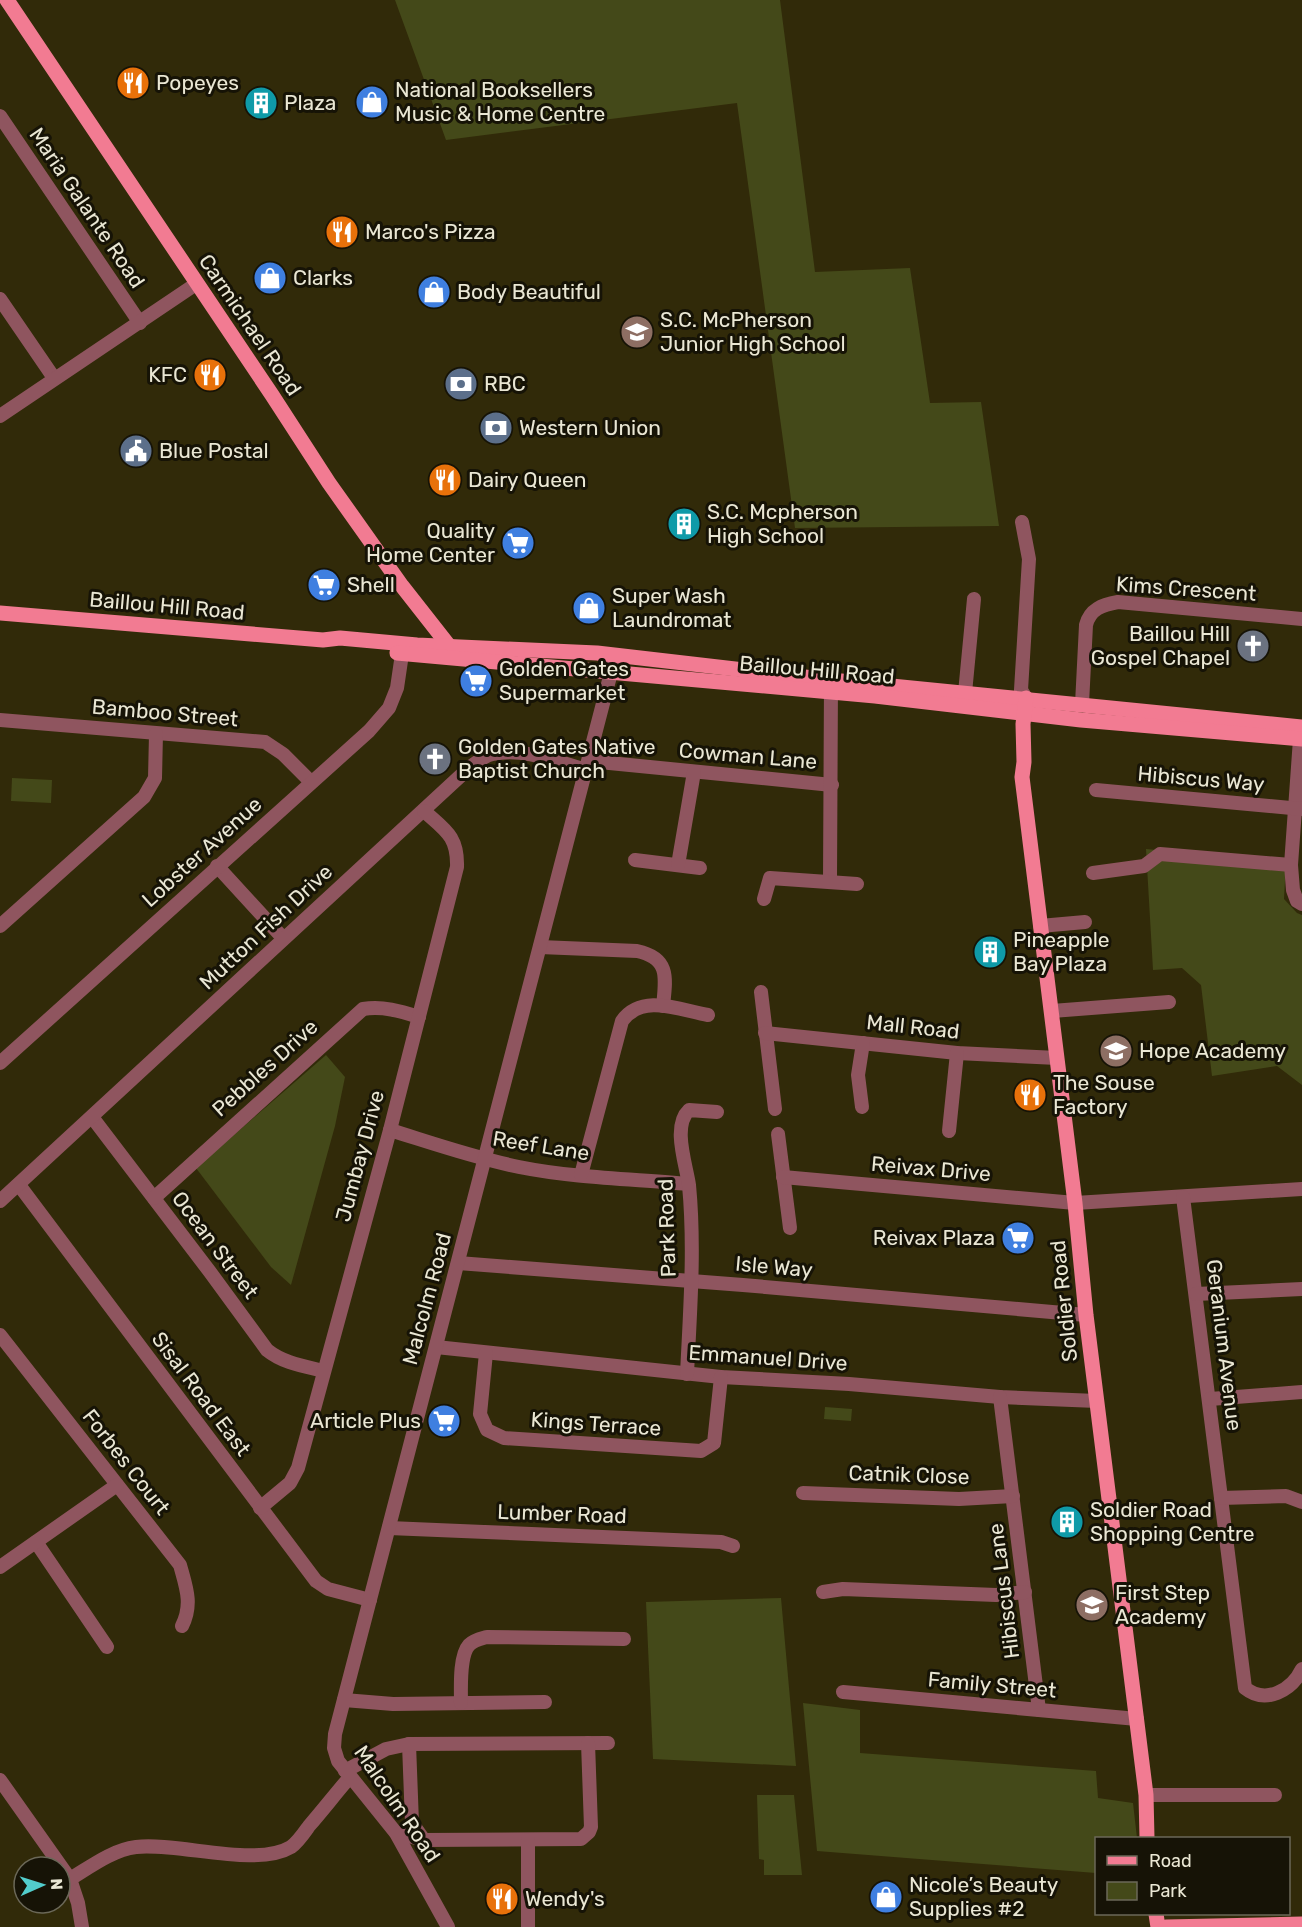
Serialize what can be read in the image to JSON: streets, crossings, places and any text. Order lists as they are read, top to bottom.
{
  "streets": {
    "main road": ["Carmichael Road", "Baillou Hill Road", "Soldier Road"],
    "street": [
      "Maria Galante Road",
      "Kims Crescent",
      "Bamboo Street",
      "Cowman Lane",
      "Hibiscus Way",
      "Lobster Avenue",
      "Mutton Fish Drive",
      "Mall Road",
      "Pebbles Drive",
      "Reef Lane",
      "Jumbay Drive",
      "Reivax Drive",
      "Park Road",
      "Ocean Street",
      "Isle Way",
      "Malcolm Road",
      "Geranium Avenue",
      "Emmanuel Drive",
      "Sisal Road East",
      "Kings Terrace",
      "Forbes Court",
      "Catnik Close",
      "Lumber Road",
      "Hibiscus Lane",
      "Family Street"
    ]
  },
  "crossings": [
    ["Carmichael Road", "Baillou Hill Road"],
    ["Kims Crescent", "Baillou Hill Road"],
    ["Baillou Hill Road", "Lobster Avenue"],
    ["Baillou Hill Road", "Malcolm Road"],
    ["Baillou Hill Road", "Soldier Road"],
    ["Bamboo Street", "Lobster Avenue"],
    ["Cowman Lane", "Mutton Fish Drive"],
    ["Cowman Lane", "Malcolm Road"],
    ["Mutton Fish Drive", "Jumbay Drive"],
    ["Mutton Fish Drive", "Ocean Street"],
    ["Mutton Fish Drive", "Malcolm Road"],
    ["Mutton Fish Drive", "Sisal Road East"],
    ["Mall Road", "Soldier Road"],
    ["Pebbles Drive", "Jumbay Drive"],
    ["Pebbles Drive", "Ocean Street"],
    ["Reef Lane", "Jumbay Drive"],
    ["Reef Lane", "Park Road"],
    ["Reef Lane", "Malcolm Road"],
    ["Jumbay Drive", "Ocean Street"],
    ["Jumbay Drive", "Sisal Road East"],
    ["Reivax Drive", "Soldier Road"],
    ["Reivax Drive", "Geranium Avenue"],
    ["Park Road", "Isle Way"],
    ["Park Road", "Emmanuel Drive"],
    ["Isle Way", "Malcolm Road"],
    ["Isle Way", "Soldier Road"],
    ["Malcolm Road", "Emmanuel Drive"],
    ["Malcolm Road", "Sisal Road East"],
    ["Malcolm Road", "Lumber Road"],
    ["Soldier Road", "Emmanuel Drive"],
    ["Soldier Road", "Family Street"],
    ["Emmanuel Drive", "Kings Terrace"],
    ["Emmanuel Drive", "Hibiscus Lane"],
    ["Catnik Close", "Hibiscus Lane"],
    ["Hibiscus Lane", "Family Street"]
  ],
  "places": {
    "restaurant": [
      "Popeyes",
      "Marco's Pizza",
      "KFC",
      "Dairy Queen",
      "The Souse Factory",
      "Wendy's"
    ],
    "shop": [
      "National Booksellers Music & Home Centre",
      "Clarks",
      "Body Beautiful",
      "Super Wash Laundromat",
      "Nicole’s Beauty Supplies #2"
    ],
    "building": [
      "Plaza",
      "S.C. Mcpherson High School",
      "Pineapple Bay Plaza",
      "Soldier Road Shopping Centre"
    ],
    "school or university": ["S.C. McPherson Junior High School", "Hope Academy", "First Step Academy"],
    "bank": ["RBC", "Western Union"],
    "public building": ["Blue Postal"],
    "supermarket": [
      "Quality Home Center",
      "Shell",
      "Golden Gates Supermarket",
      "Reivax Plaza",
      "Article Plus"
    ],
    "church": ["Baillou Hill Gospel Chapel", "Golden Gates Native Baptist Church"]
  },
  "legend": ["Road", "Park"],
  "north": "right"
}
